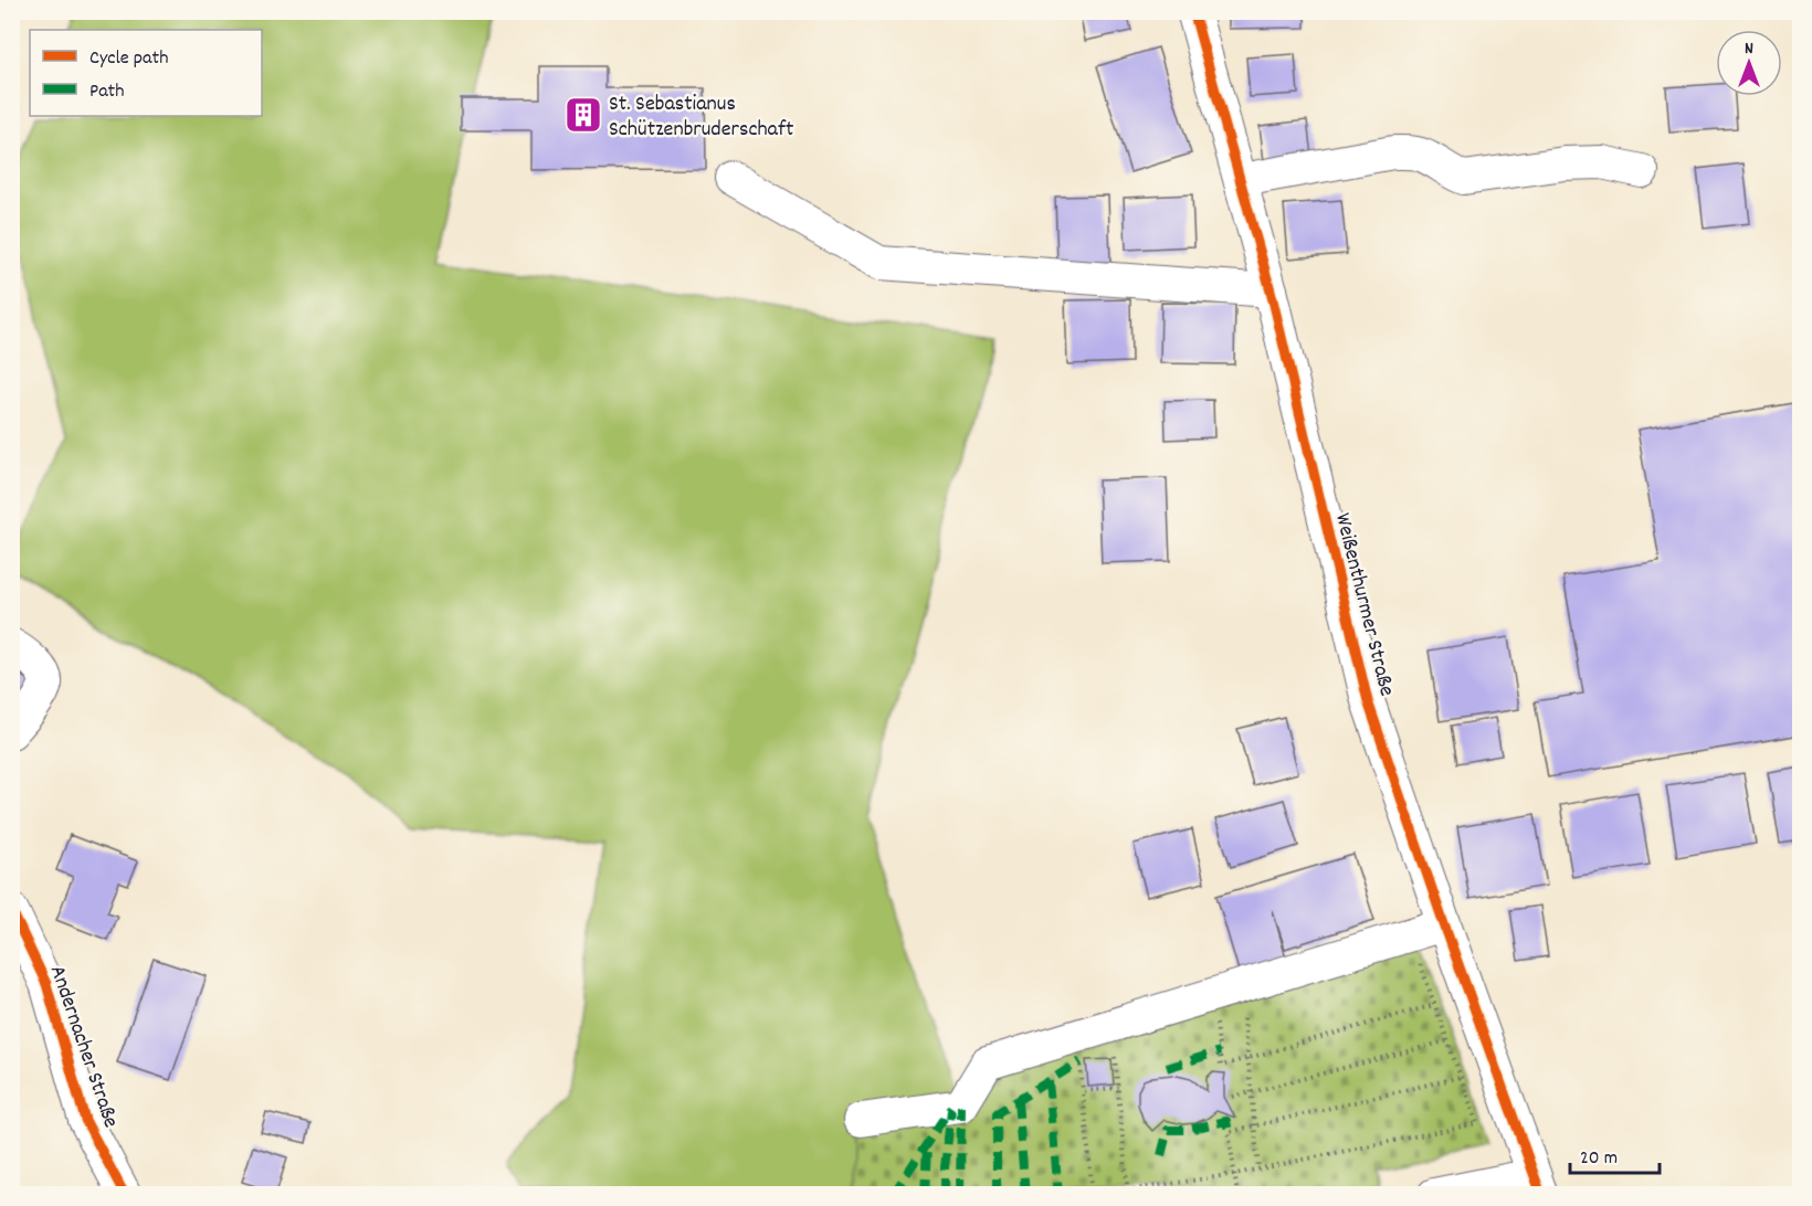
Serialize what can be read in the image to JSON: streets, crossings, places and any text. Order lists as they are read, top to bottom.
{
  "streets": {
    "street": ["Weißenthurmer Straße", "Andernacher Straße"]
  },
  "places": {
    "building": ["St. Sebastianus Schützenbruderschaft"]
  },
  "legend": ["Cycle path", "Path"],
  "scale_bar": "20 m",
  "north": "top"
}
